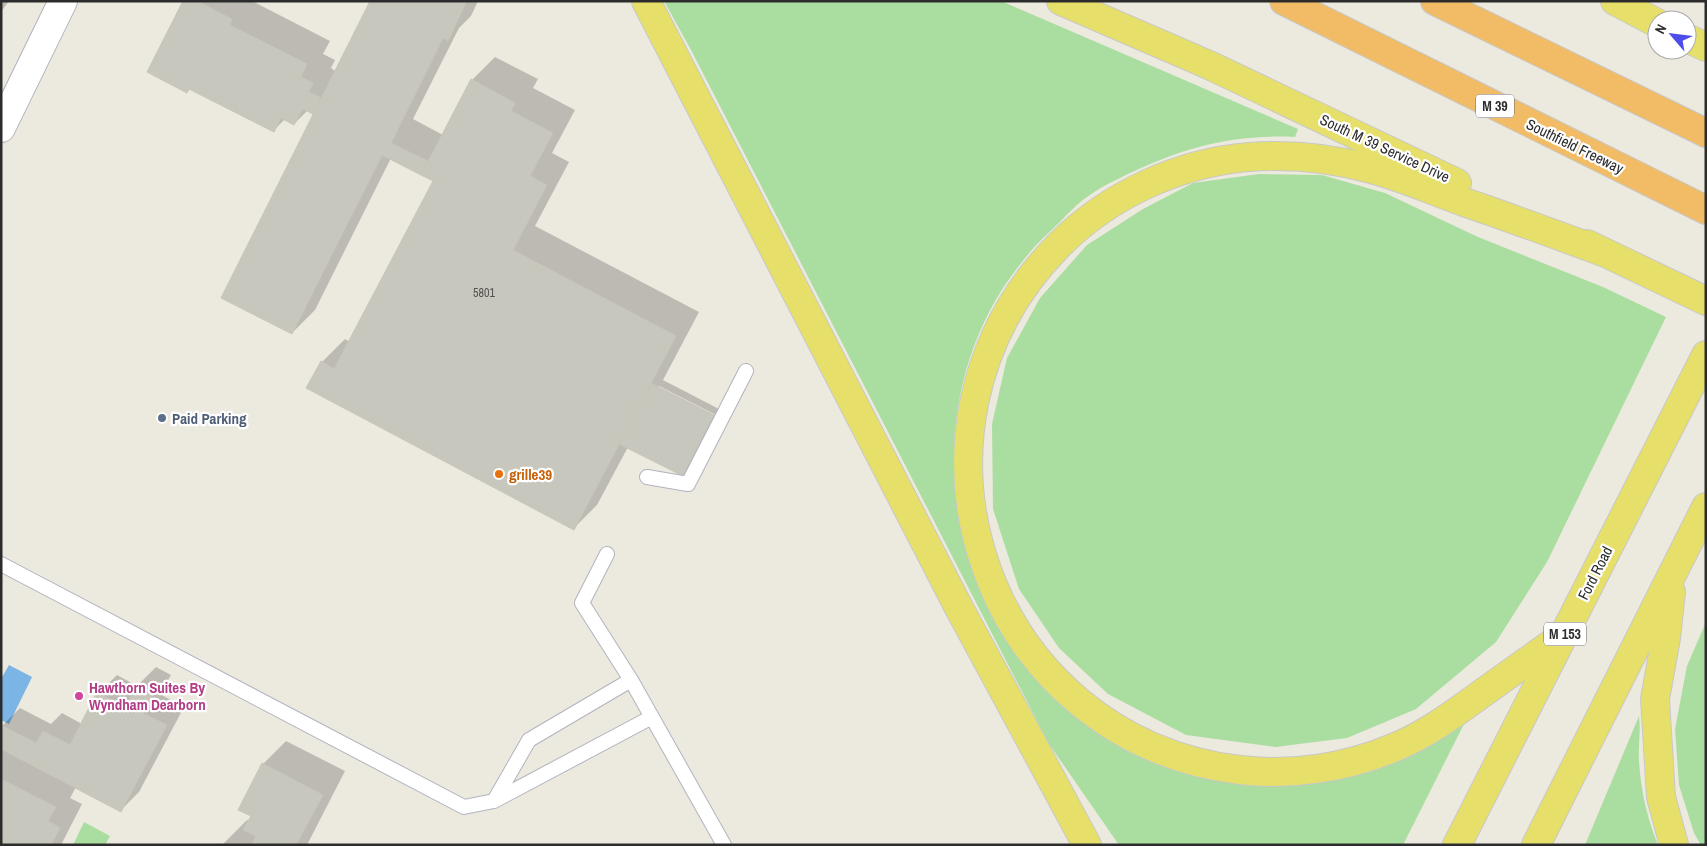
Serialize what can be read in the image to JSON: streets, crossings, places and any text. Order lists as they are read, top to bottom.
{
  "streets": {
    "highway": ["M 39", "Southfield Freeway"],
    "main road": ["South M 39 Service Drive", "Ford Road", "M 153"]
  },
  "places": ["Paid Parking", "grille39", "Hawthorn Suites By Wyndham Dearborn"],
  "house_numbers": ["5801"],
  "north": "top left"
}
